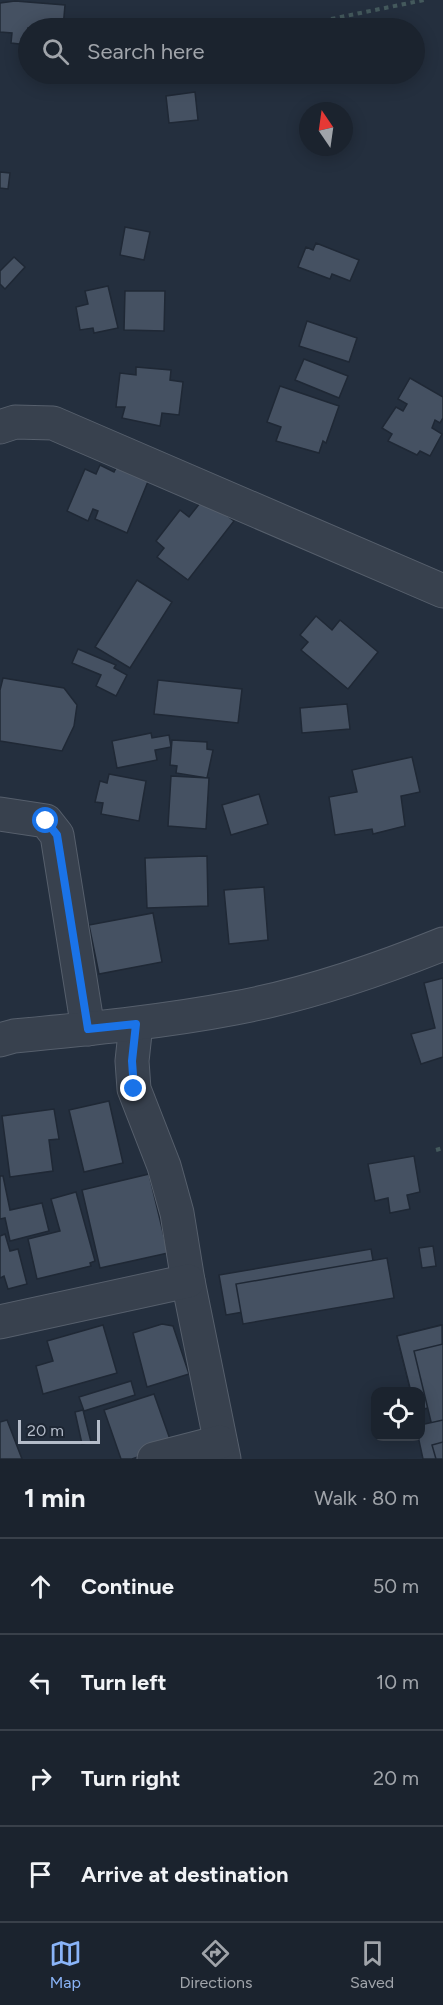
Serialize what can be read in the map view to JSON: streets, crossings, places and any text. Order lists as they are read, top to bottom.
{
  "scale_bar": "20 m",
  "north": "top",
  "page": {
    "search": "Search here",
    "scale": "20 m",
    "heading": ["1 min", "Walk · 80 m"],
    "list": [
      ["Continue", "50 m"],
      ["Turn left", "10 m"],
      ["Turn right", "20 m"],
      "Arrive at destination"
    ],
    "nav": ["Map", "Directions", "Saved"]
  }
}
